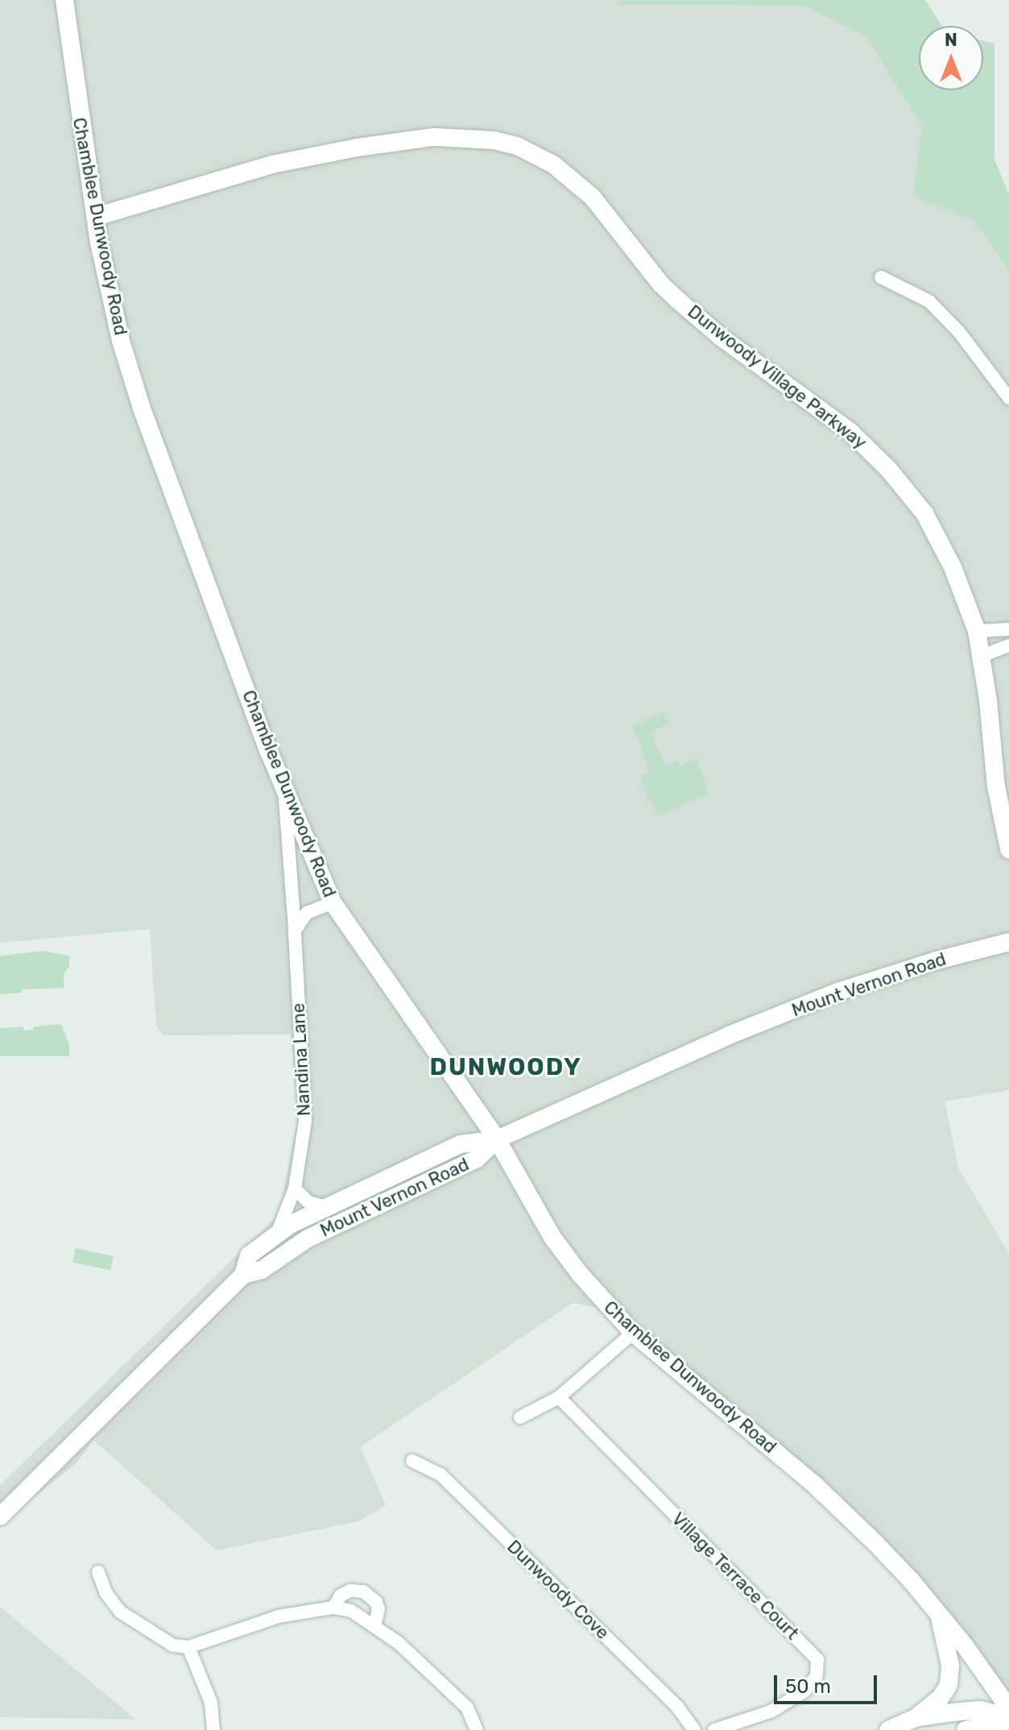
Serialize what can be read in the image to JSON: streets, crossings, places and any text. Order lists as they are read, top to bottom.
{
  "streets": {
    "street": [
      "Chamblee Dunwoody Road",
      "Dunwoody Village Parkway",
      "Mount Vernon Road",
      "Nandina Lane",
      "Village Terrace Court",
      "Dunwoody Cove"
    ]
  },
  "crossings": [
    ["Chamblee Dunwoody Road", "Dunwoody Village Parkway"],
    ["Chamblee Dunwoody Road", "Mount Vernon Road"],
    ["Chamblee Dunwoody Road", "Nandina Lane"]
  ],
  "districts": ["DUNWOODY"],
  "scale_bar": "50 m",
  "north": "top"
}
